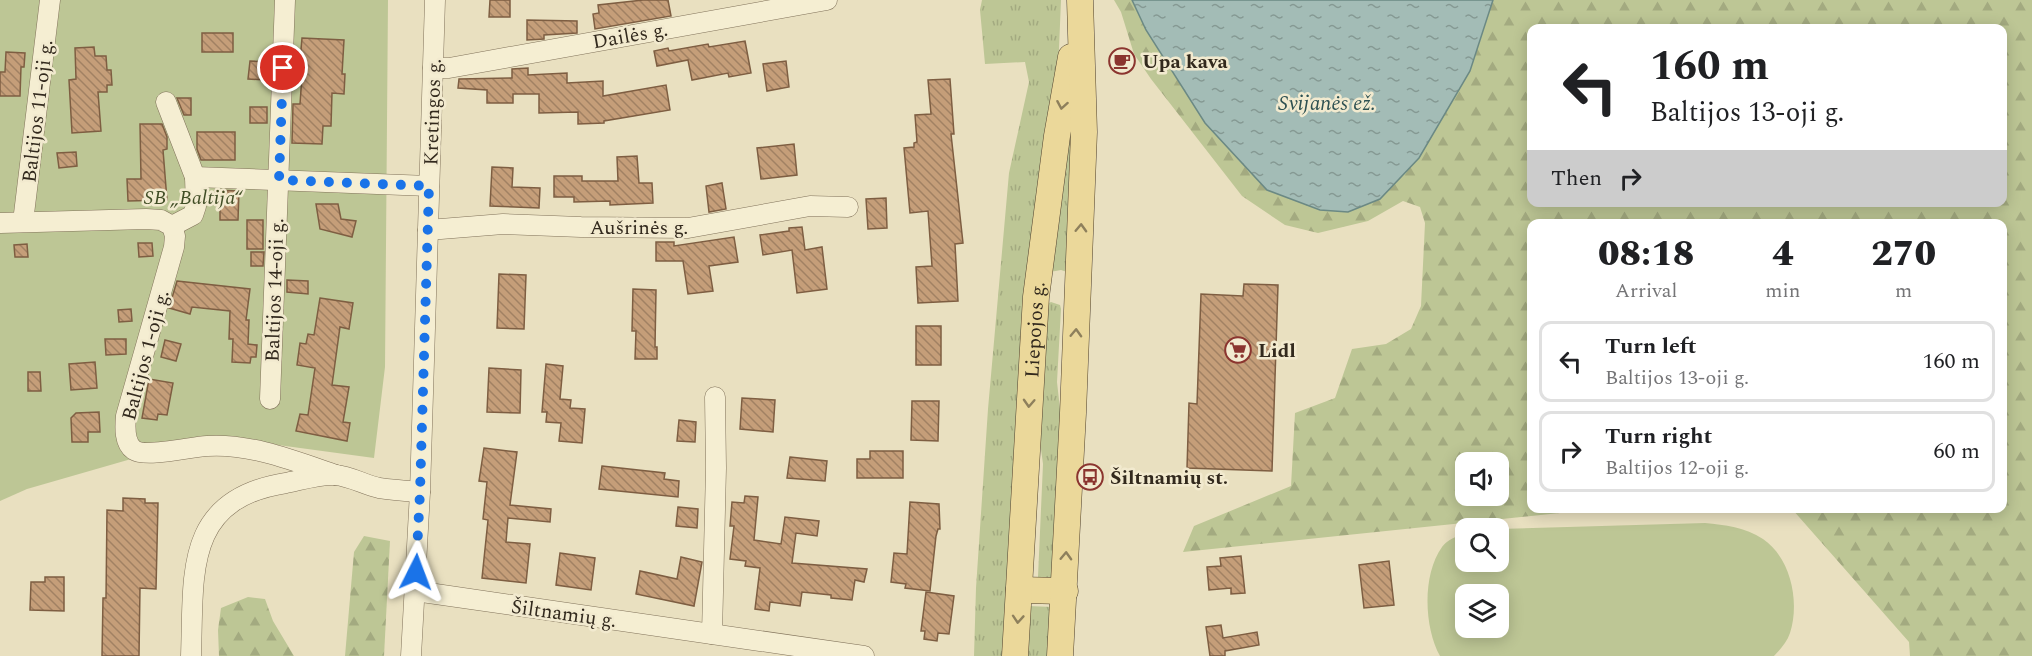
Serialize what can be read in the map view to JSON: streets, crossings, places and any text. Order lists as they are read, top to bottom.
{
  "streets": {
    "main road": ["Liepojos g."],
    "street": [
      "Dailės g.",
      "Baltijos 11-oji g.",
      "Kretingos g.",
      "Aušrinės g.",
      "Baltijos 14-oji g.",
      "Baltijos 1-oji g.",
      "Šiltnamių g."
    ]
  },
  "crossings": [
    ["Dailės g.", "Kretingos g."],
    ["Kretingos g.", "Aušrinės g."],
    ["Kretingos g.", "Šiltnamių g."]
  ],
  "water": ["Svijanės ež."],
  "parks": ["SB „Baltija“"],
  "places": {
    "cafe": ["Upa kava"],
    "supermarket": ["Lidl"],
    "bus stop": ["Šiltnamių st."]
  },
  "page": {
    "turn": ["160 m", "Baltijos 13-oji g."],
    "then": "Then",
    "eta": [
      "08:18",
      "Arrival",
      "4",
      "min",
      "270",
      "m"
    ],
    "list": [
      {
        "name": "Turn left",
        "note": "Baltijos 13-oji g.",
        "value": "160 m"
      },
      {
        "name": "Turn right",
        "note": "Baltijos 12-oji g.",
        "value": "60 m"
      }
    ]
  }
}
